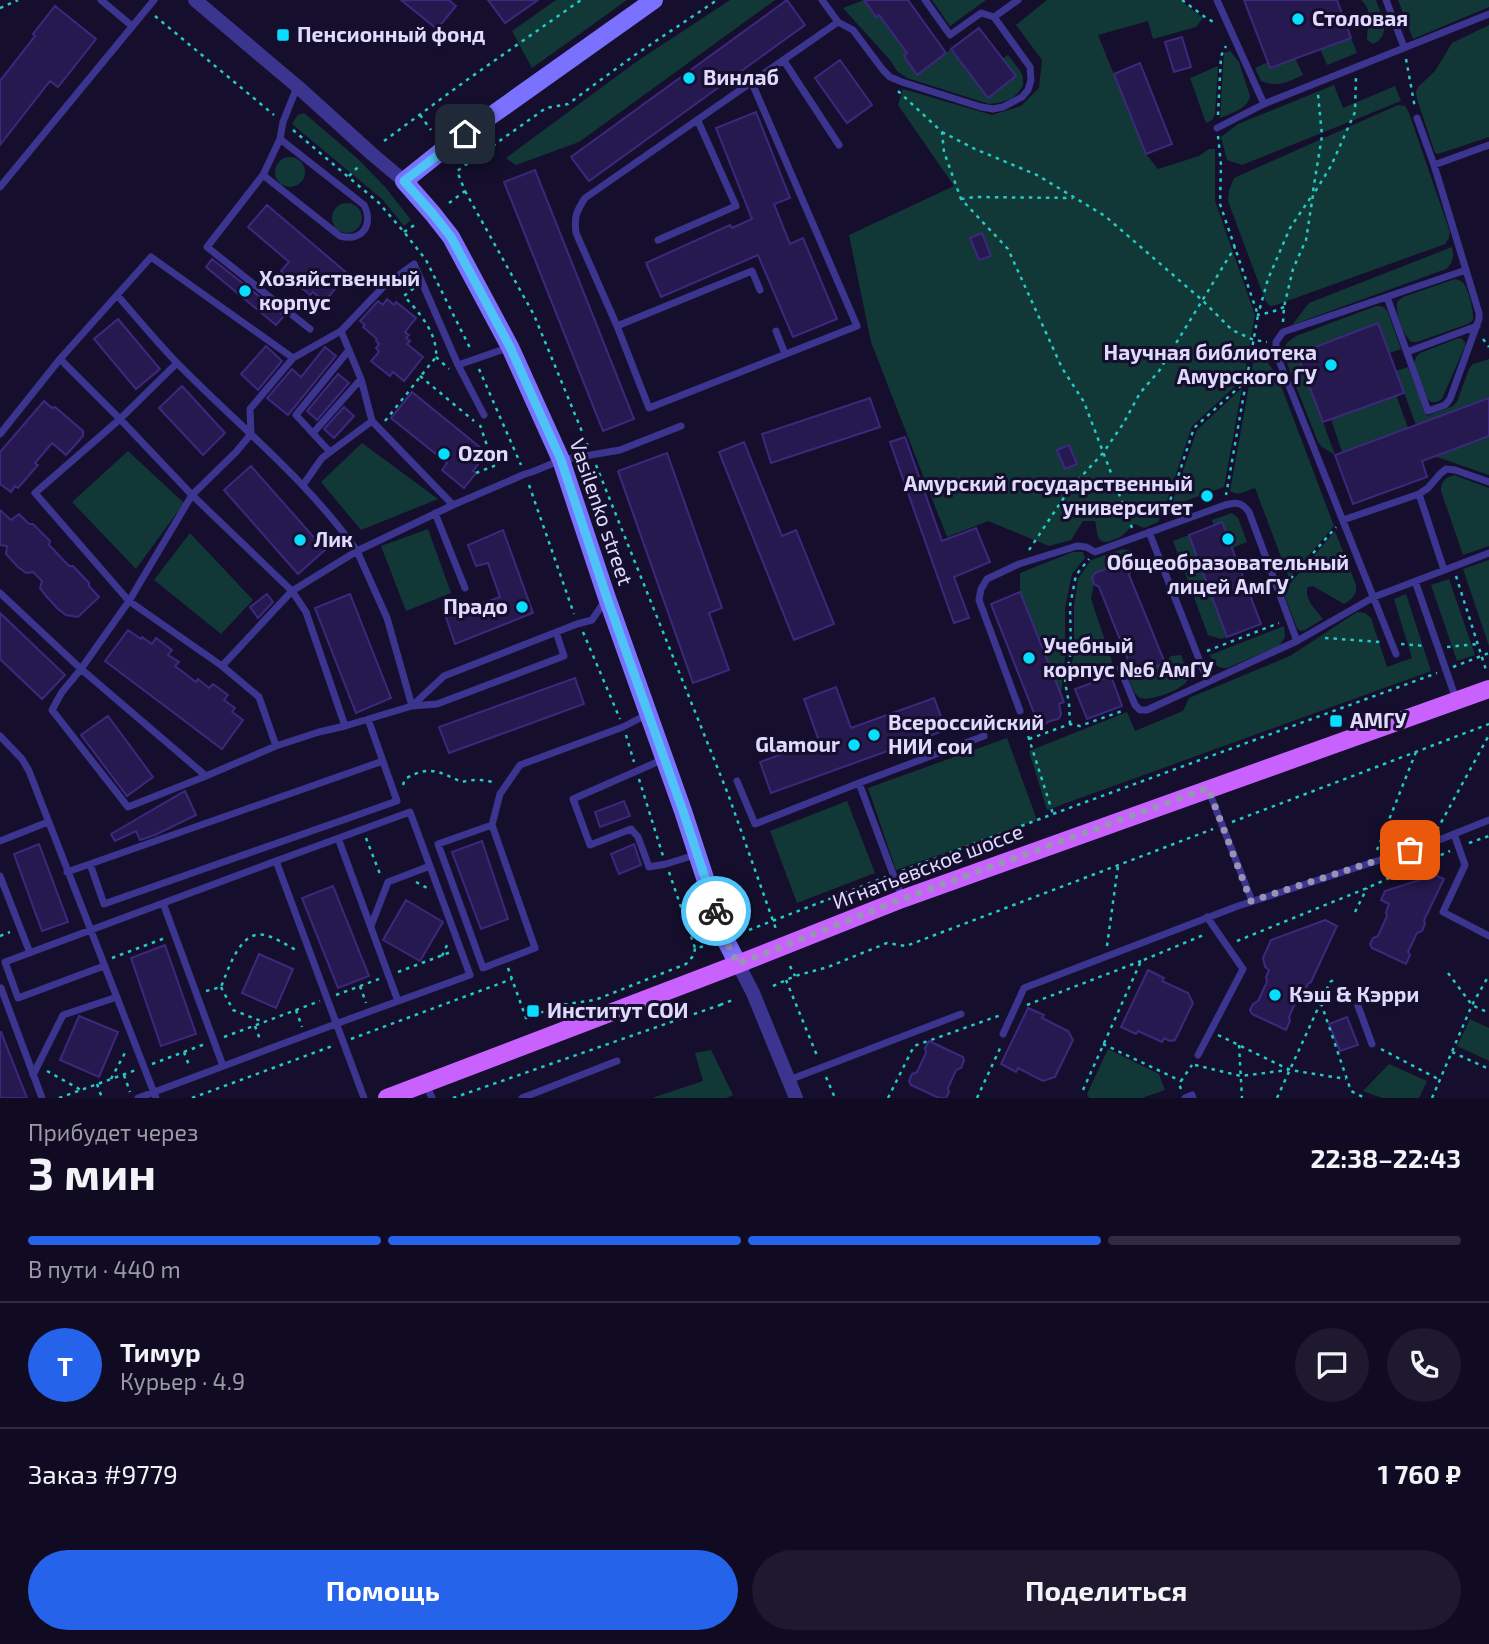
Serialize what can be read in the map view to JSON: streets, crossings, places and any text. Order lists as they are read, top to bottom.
{
  "streets": {
    "main road": ["Vasilenko street", "Игнатьевское шоссе"]
  },
  "crossings": [
    ["Vasilenko street", "Игнатьевское шоссе"]
  ],
  "places": {
    "other": [
      "Столовая",
      "Винлаб",
      "Хозяйственный корпус",
      "Научная библиотека Амурского ГУ",
      "Ozon",
      "Амурский государственный университет",
      "Общеобразовательный лицей АмГУ",
      "Лик",
      "Прадо",
      "Учебный корпус №6 АмГУ",
      "Всероссийский НИИ сои",
      "Glamour",
      "Кэш & Кэрри"
    ],
    "transit": ["Пенсионный фонд", "АМГУ", "Институт СОИ"]
  },
  "page": {
    "heading": ["3 мин", "Прибудет через", "22:38–22:43"],
    "panel": [
      "Тимур",
      "Курьер · 4.9",
      "Заказ #9779",
      "1 760 ₽"
    ],
    "bar": "В пути · 440 m",
    "round": "Т",
    "buttons": ["Помощь", "Поделиться"]
  }
}
